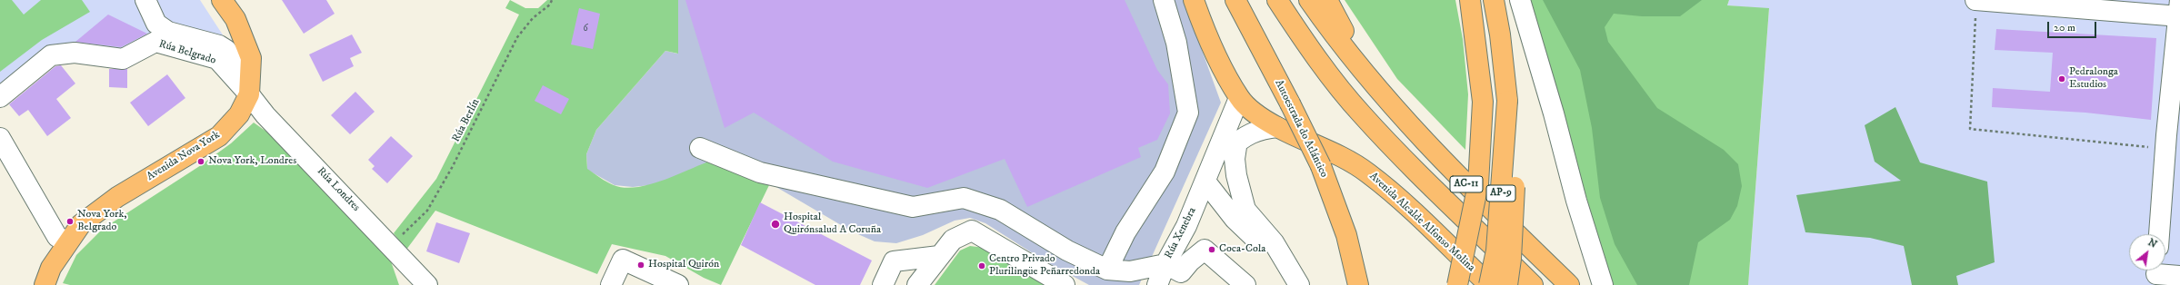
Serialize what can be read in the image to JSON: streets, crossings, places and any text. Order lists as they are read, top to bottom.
{
  "streets": {
    "main road": [
      "Autoestrada do Atlántico",
      "Avenida Nova York",
      "AC-11",
      "AP-9",
      "Avenida Alcalde Alfonso Molina"
    ],
    "street": ["Rúa Belgrado", "Rúa Londres", "Rúa Xenebra"],
    "path": ["Rúa Berlín"]
  },
  "crossings": [
    ["Rúa Belgrado", "Avenida Nova York"],
    ["Rúa Belgrado", "Rúa Londres"],
    ["Rúa Berlín", "Rúa Londres"],
    ["Avenida Nova York", "Rúa Londres"],
    ["AP-9", "Avenida Alcalde Alfonso Molina"],
    ["Avenida Alcalde Alfonso Molina", "Rúa Xenebra"]
  ],
  "places": [
    "Pedralonga Estudios",
    "Nova York, Londres",
    "Nova York, Belgrado",
    "Hospital Quirónsalud A Coruña",
    "Coca-Cola",
    "Hospital Quirón",
    "Centro Privado Plurilingüe Peñarredonda"
  ],
  "house_numbers": ["6"],
  "scale_bar": "20 m",
  "north": "top right"
}
